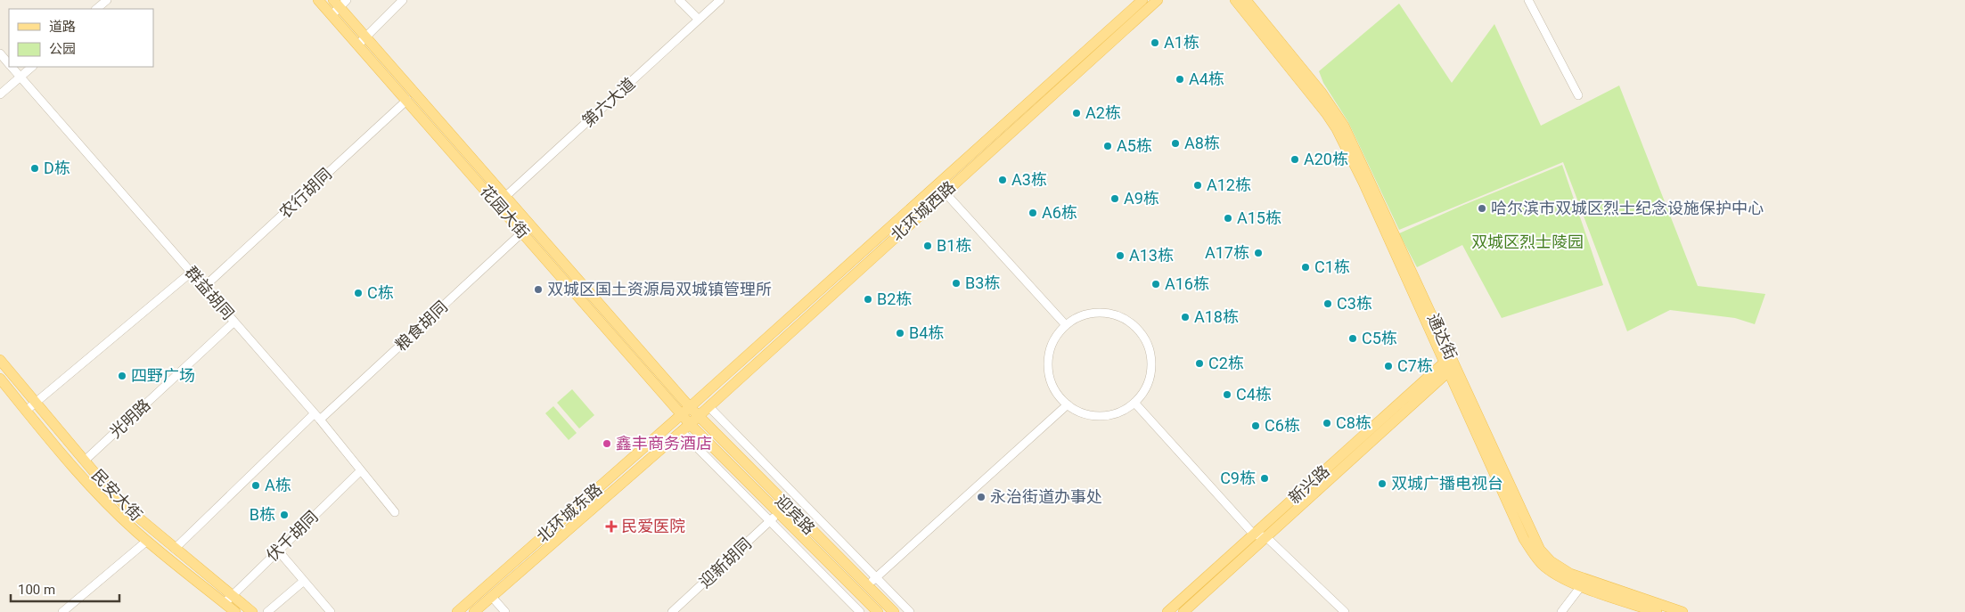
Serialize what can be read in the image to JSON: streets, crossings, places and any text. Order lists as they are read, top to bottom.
{
  "streets": {
    "main road": [
      "北环城西路",
      "花园大街",
      "通达街",
      "新兴路",
      "民安大街",
      "北环城东路",
      "迎宾路"
    ],
    "street": [
      "第六大道",
      "农行胡同",
      "群益胡同",
      "粮食胡同",
      "光明路",
      "伏千胡同",
      "迎新胡同"
    ]
  },
  "crossings": [
    ["第六大道", "花园大街"],
    ["农行胡同", "花园大街"],
    ["农行胡同", "群益胡同"],
    ["北环城西路", "花园大街"],
    ["北环城西路", "北环城东路"],
    ["北环城西路", "迎宾路"],
    ["花园大街", "粮食胡同"],
    ["花园大街", "北环城东路"],
    ["花园大街", "迎宾路"],
    ["群益胡同", "粮食胡同"],
    ["群益胡同", "光明路"],
    ["群益胡同", "伏千胡同"],
    ["粮食胡同", "民安大街"],
    ["通达街", "新兴路"],
    ["光明路", "民安大街"],
    ["民安大街", "伏千胡同"],
    ["北环城东路", "迎宾路"],
    ["迎宾路", "迎新胡同"]
  ],
  "parks": ["双城区烈士陵园"],
  "places": {
    "other": [
      "A1栋",
      "A4栋",
      "A2栋",
      "A8栋",
      "A5栋",
      "A20栋",
      "D栋",
      "A3栋",
      "A12栋",
      "A9栋",
      "哈尔滨市双城区烈士纪念设施保护中心",
      "A6栋",
      "A15栋",
      "B1栋",
      "A17栋",
      "A13栋",
      "C1栋",
      "B3栋",
      "A16栋",
      "双城区国土资源局双城镇管理所",
      "C栋",
      "B2栋",
      "C3栋",
      "A18栋",
      "B4栋",
      "C5栋",
      "C2栋",
      "C7栋",
      "四野广场",
      "C4栋",
      "C8栋",
      "C6栋",
      "鑫丰商务酒店",
      "C9栋",
      "双城广播电视台",
      "A栋",
      "永治街道办事处",
      "B栋"
    ],
    "health": ["民爱医院"]
  },
  "legend": ["道路", "公园"],
  "scale_bar": "100 m"
}
